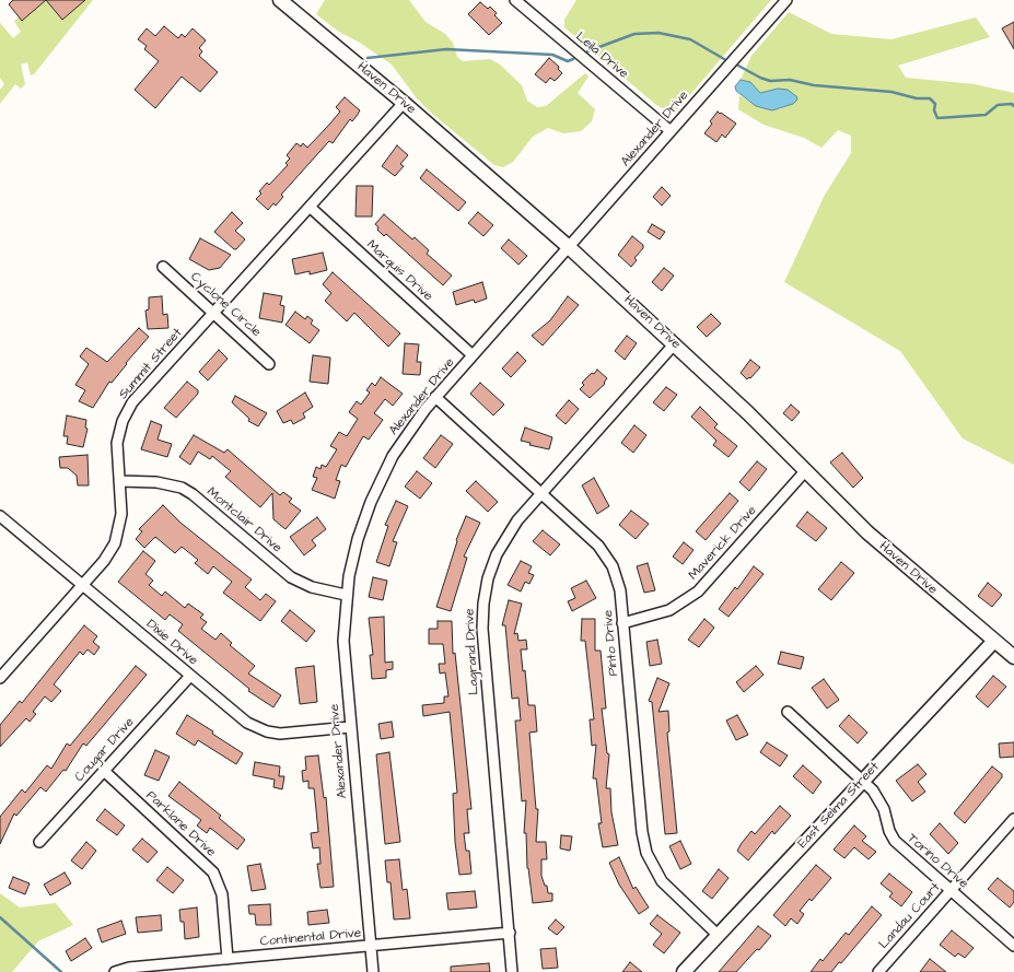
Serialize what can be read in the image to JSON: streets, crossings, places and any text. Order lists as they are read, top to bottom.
{
  "streets": {
    "street": [
      "Leila Drive",
      "Haven Drive",
      "Alexander Drive",
      "Marquis Drive",
      "Cyclone Circle",
      "Summit Street",
      "Montclair Drive",
      "Maverick Drive",
      "Dixie Drive",
      "Pinto Drive",
      "Lagrand Drive",
      "Cougar Drive",
      "East Selma Street",
      "Parklane Drive",
      "Torino Drive",
      "Landau Court",
      "Continental Drive"
    ]
  },
  "crossings": [
    ["Leila Drive", "Alexander Drive"],
    ["Haven Drive", "Alexander Drive"],
    ["Haven Drive", "Summit Street"],
    ["Haven Drive", "Maverick Drive"],
    ["Haven Drive", "Lagrand Drive"],
    ["Haven Drive", "East Selma Street"],
    ["Alexander Drive", "Marquis Drive"],
    ["Alexander Drive", "Montclair Drive"],
    ["Alexander Drive", "Dixie Drive"],
    ["Alexander Drive", "Pinto Drive"],
    ["Alexander Drive", "Continental Drive"],
    ["Marquis Drive", "Summit Street"],
    ["Cyclone Circle", "Summit Street"],
    ["Summit Street", "Montclair Drive"],
    ["Summit Street", "Dixie Drive"],
    ["Maverick Drive", "Pinto Drive"],
    ["Dixie Drive", "Cougar Drive"],
    ["Pinto Drive", "Lagrand Drive"],
    ["Pinto Drive", "East Selma Street"],
    ["Lagrand Drive", "Continental Drive"],
    ["Cougar Drive", "Parklane Drive"],
    ["East Selma Street", "Torino Drive"],
    ["Parklane Drive", "Continental Drive"],
    ["Torino Drive", "Landau Court"]
  ]
}
